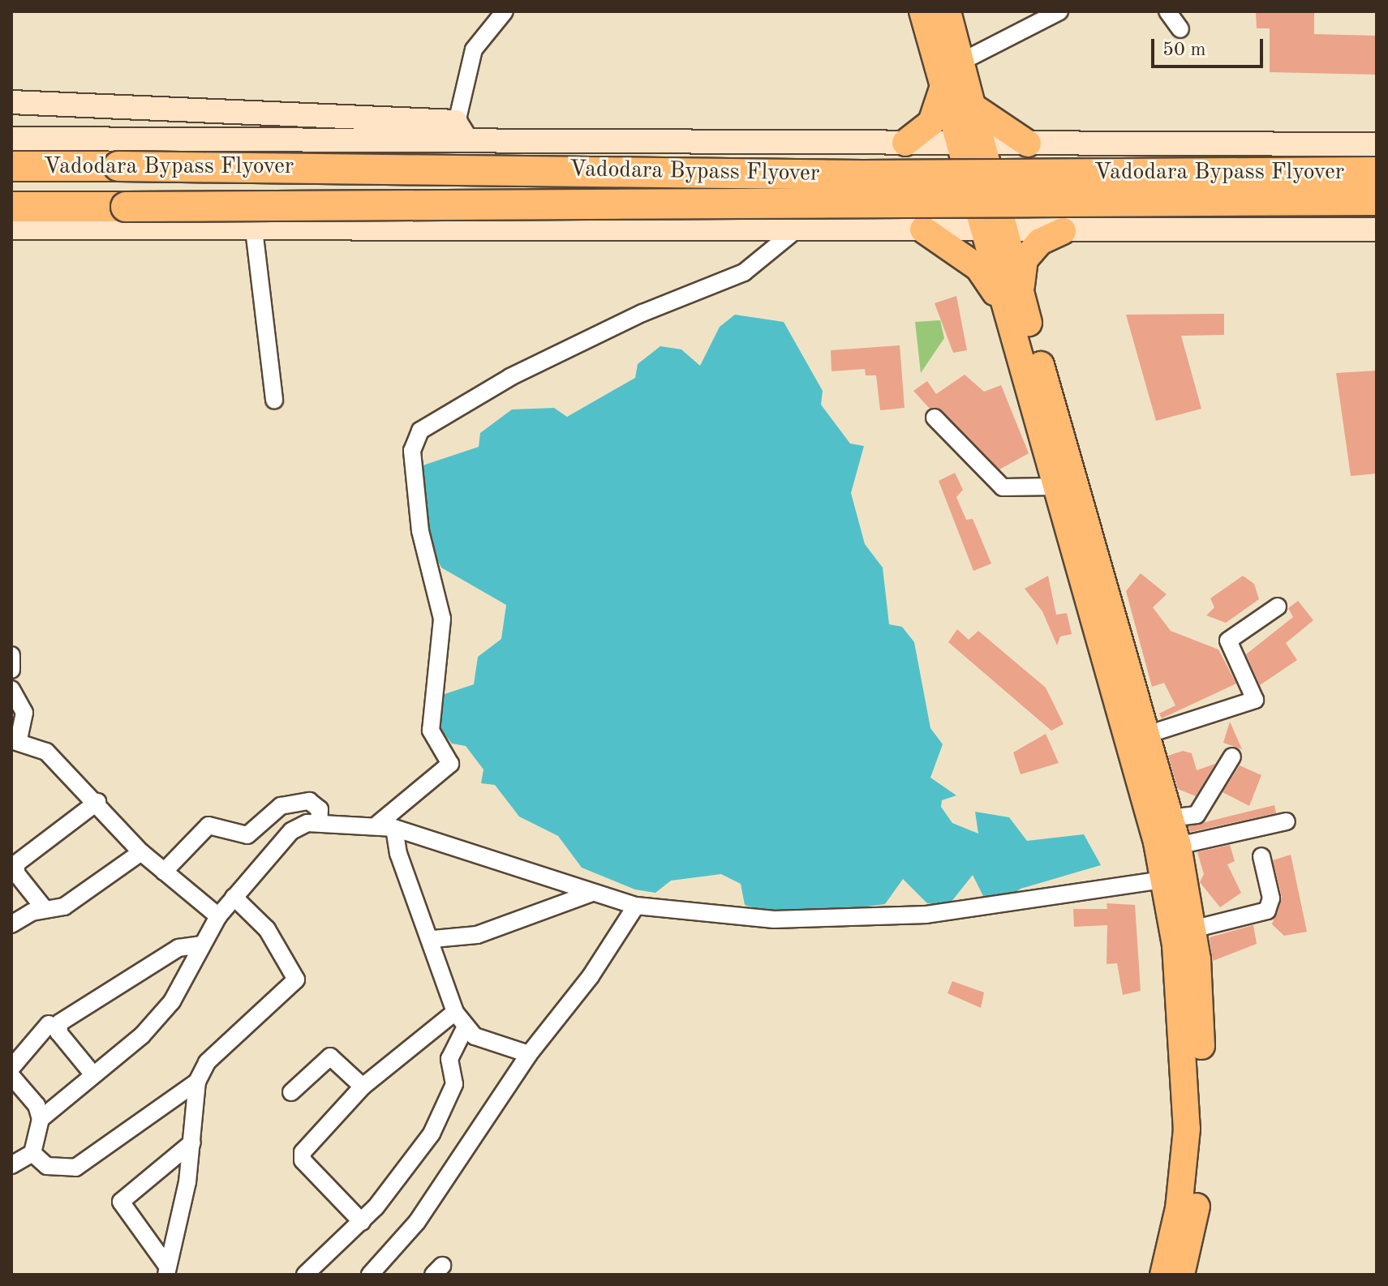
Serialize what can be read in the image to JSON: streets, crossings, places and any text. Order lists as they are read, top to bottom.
{
  "streets": {
    "highway": ["Vadodara Bypass Flyover"]
  },
  "scale_bar": "50 m"
}
